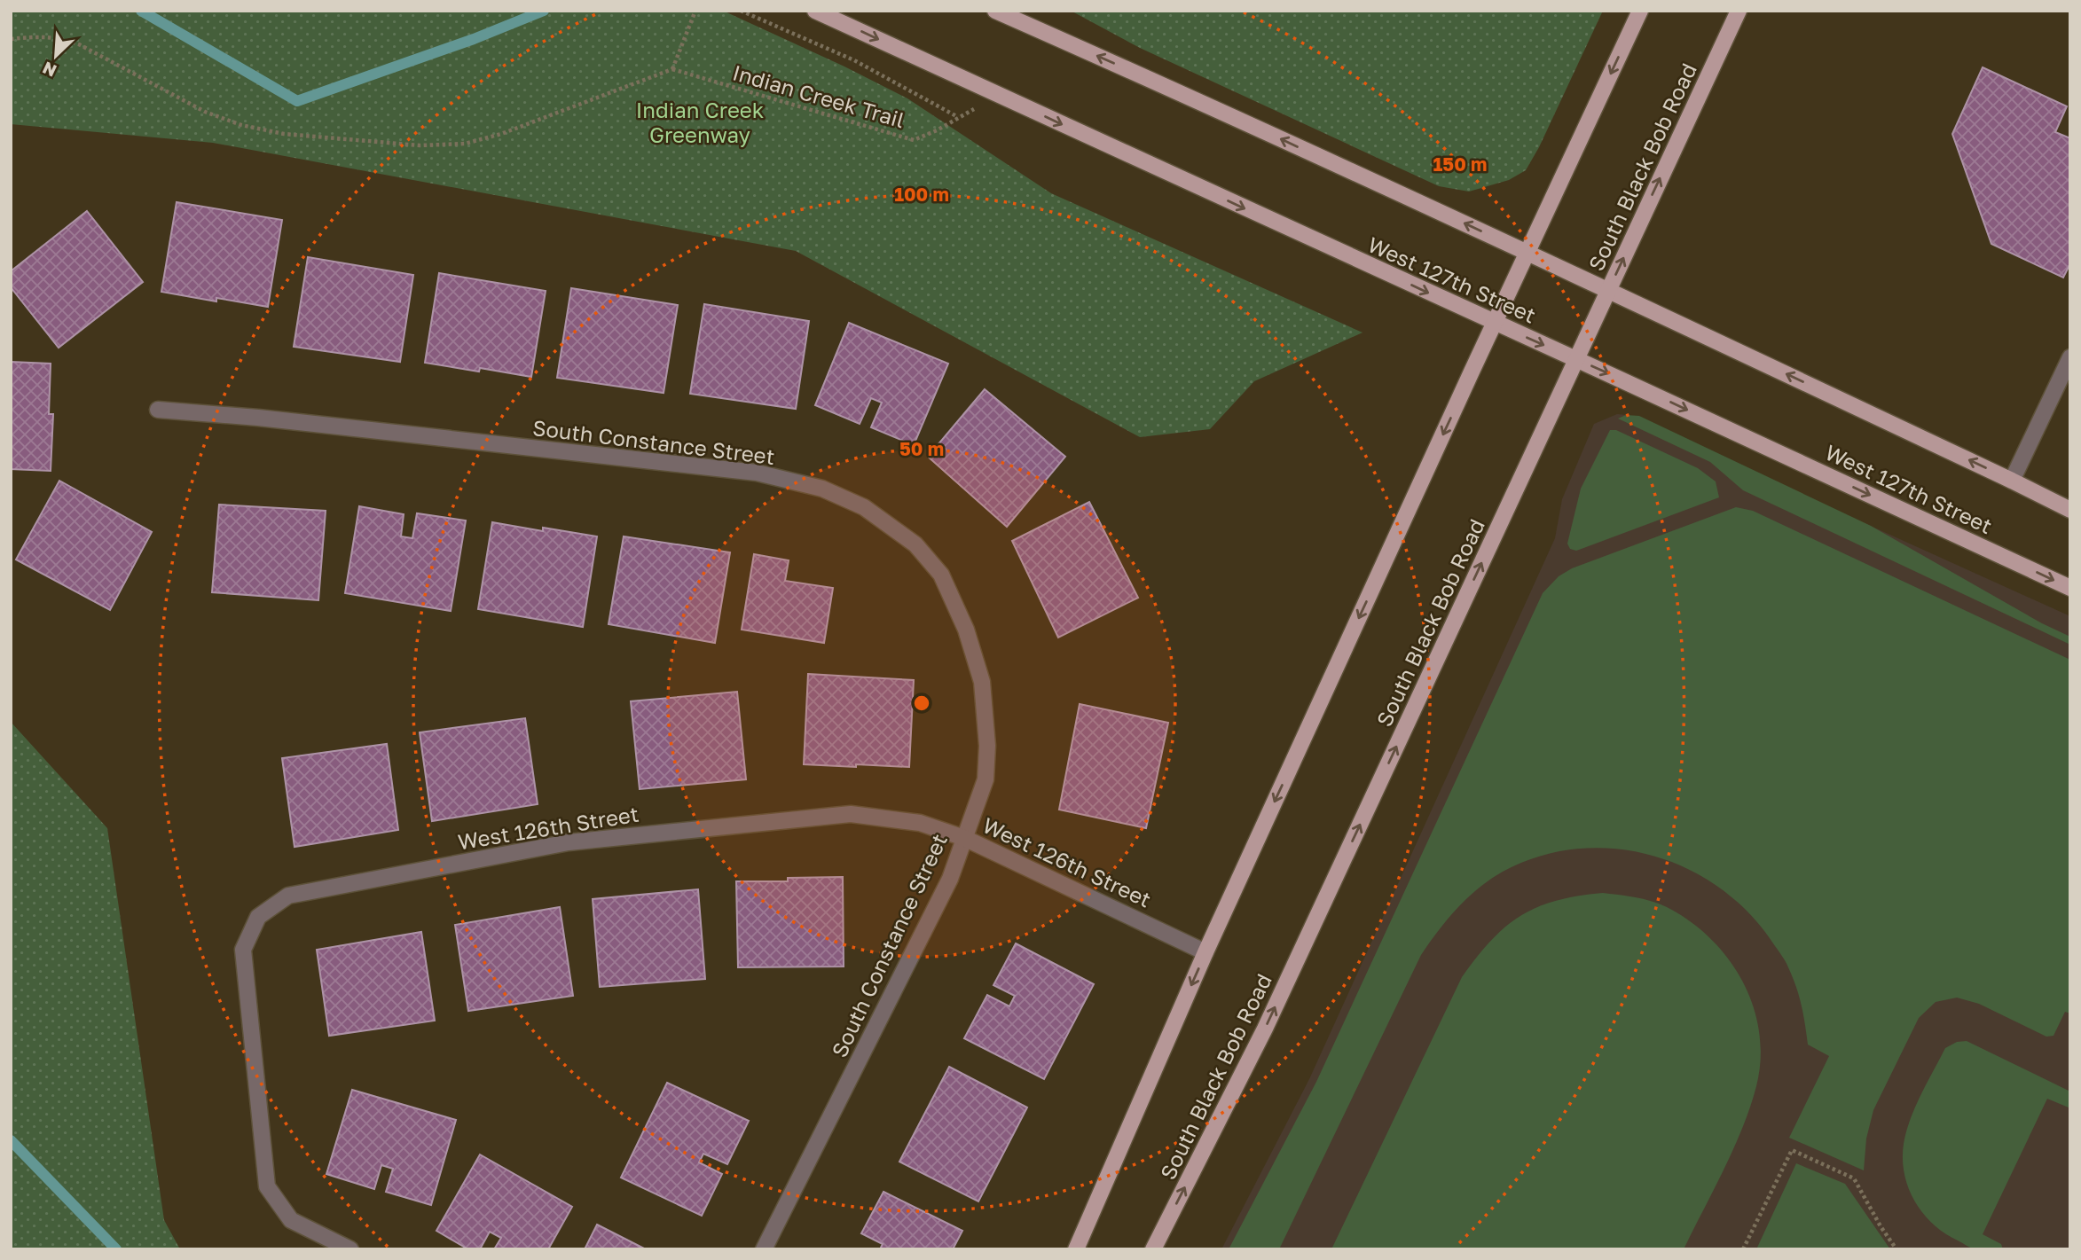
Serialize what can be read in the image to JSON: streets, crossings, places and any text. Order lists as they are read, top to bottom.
{
  "streets": {
    "main road": ["South Black Bob Road", "West 127th Street"],
    "street": ["South Constance Street", "West 126th Street"],
    "path": ["Indian Creek Trail"]
  },
  "crossings": [
    ["South Black Bob Road", "West 127th Street"],
    ["South Constance Street", "West 126th Street"]
  ],
  "parks": ["Indian Creek Greenway"],
  "north": "bottom left",
  "rings": ["150 m", "100 m", "50 m"]
}
